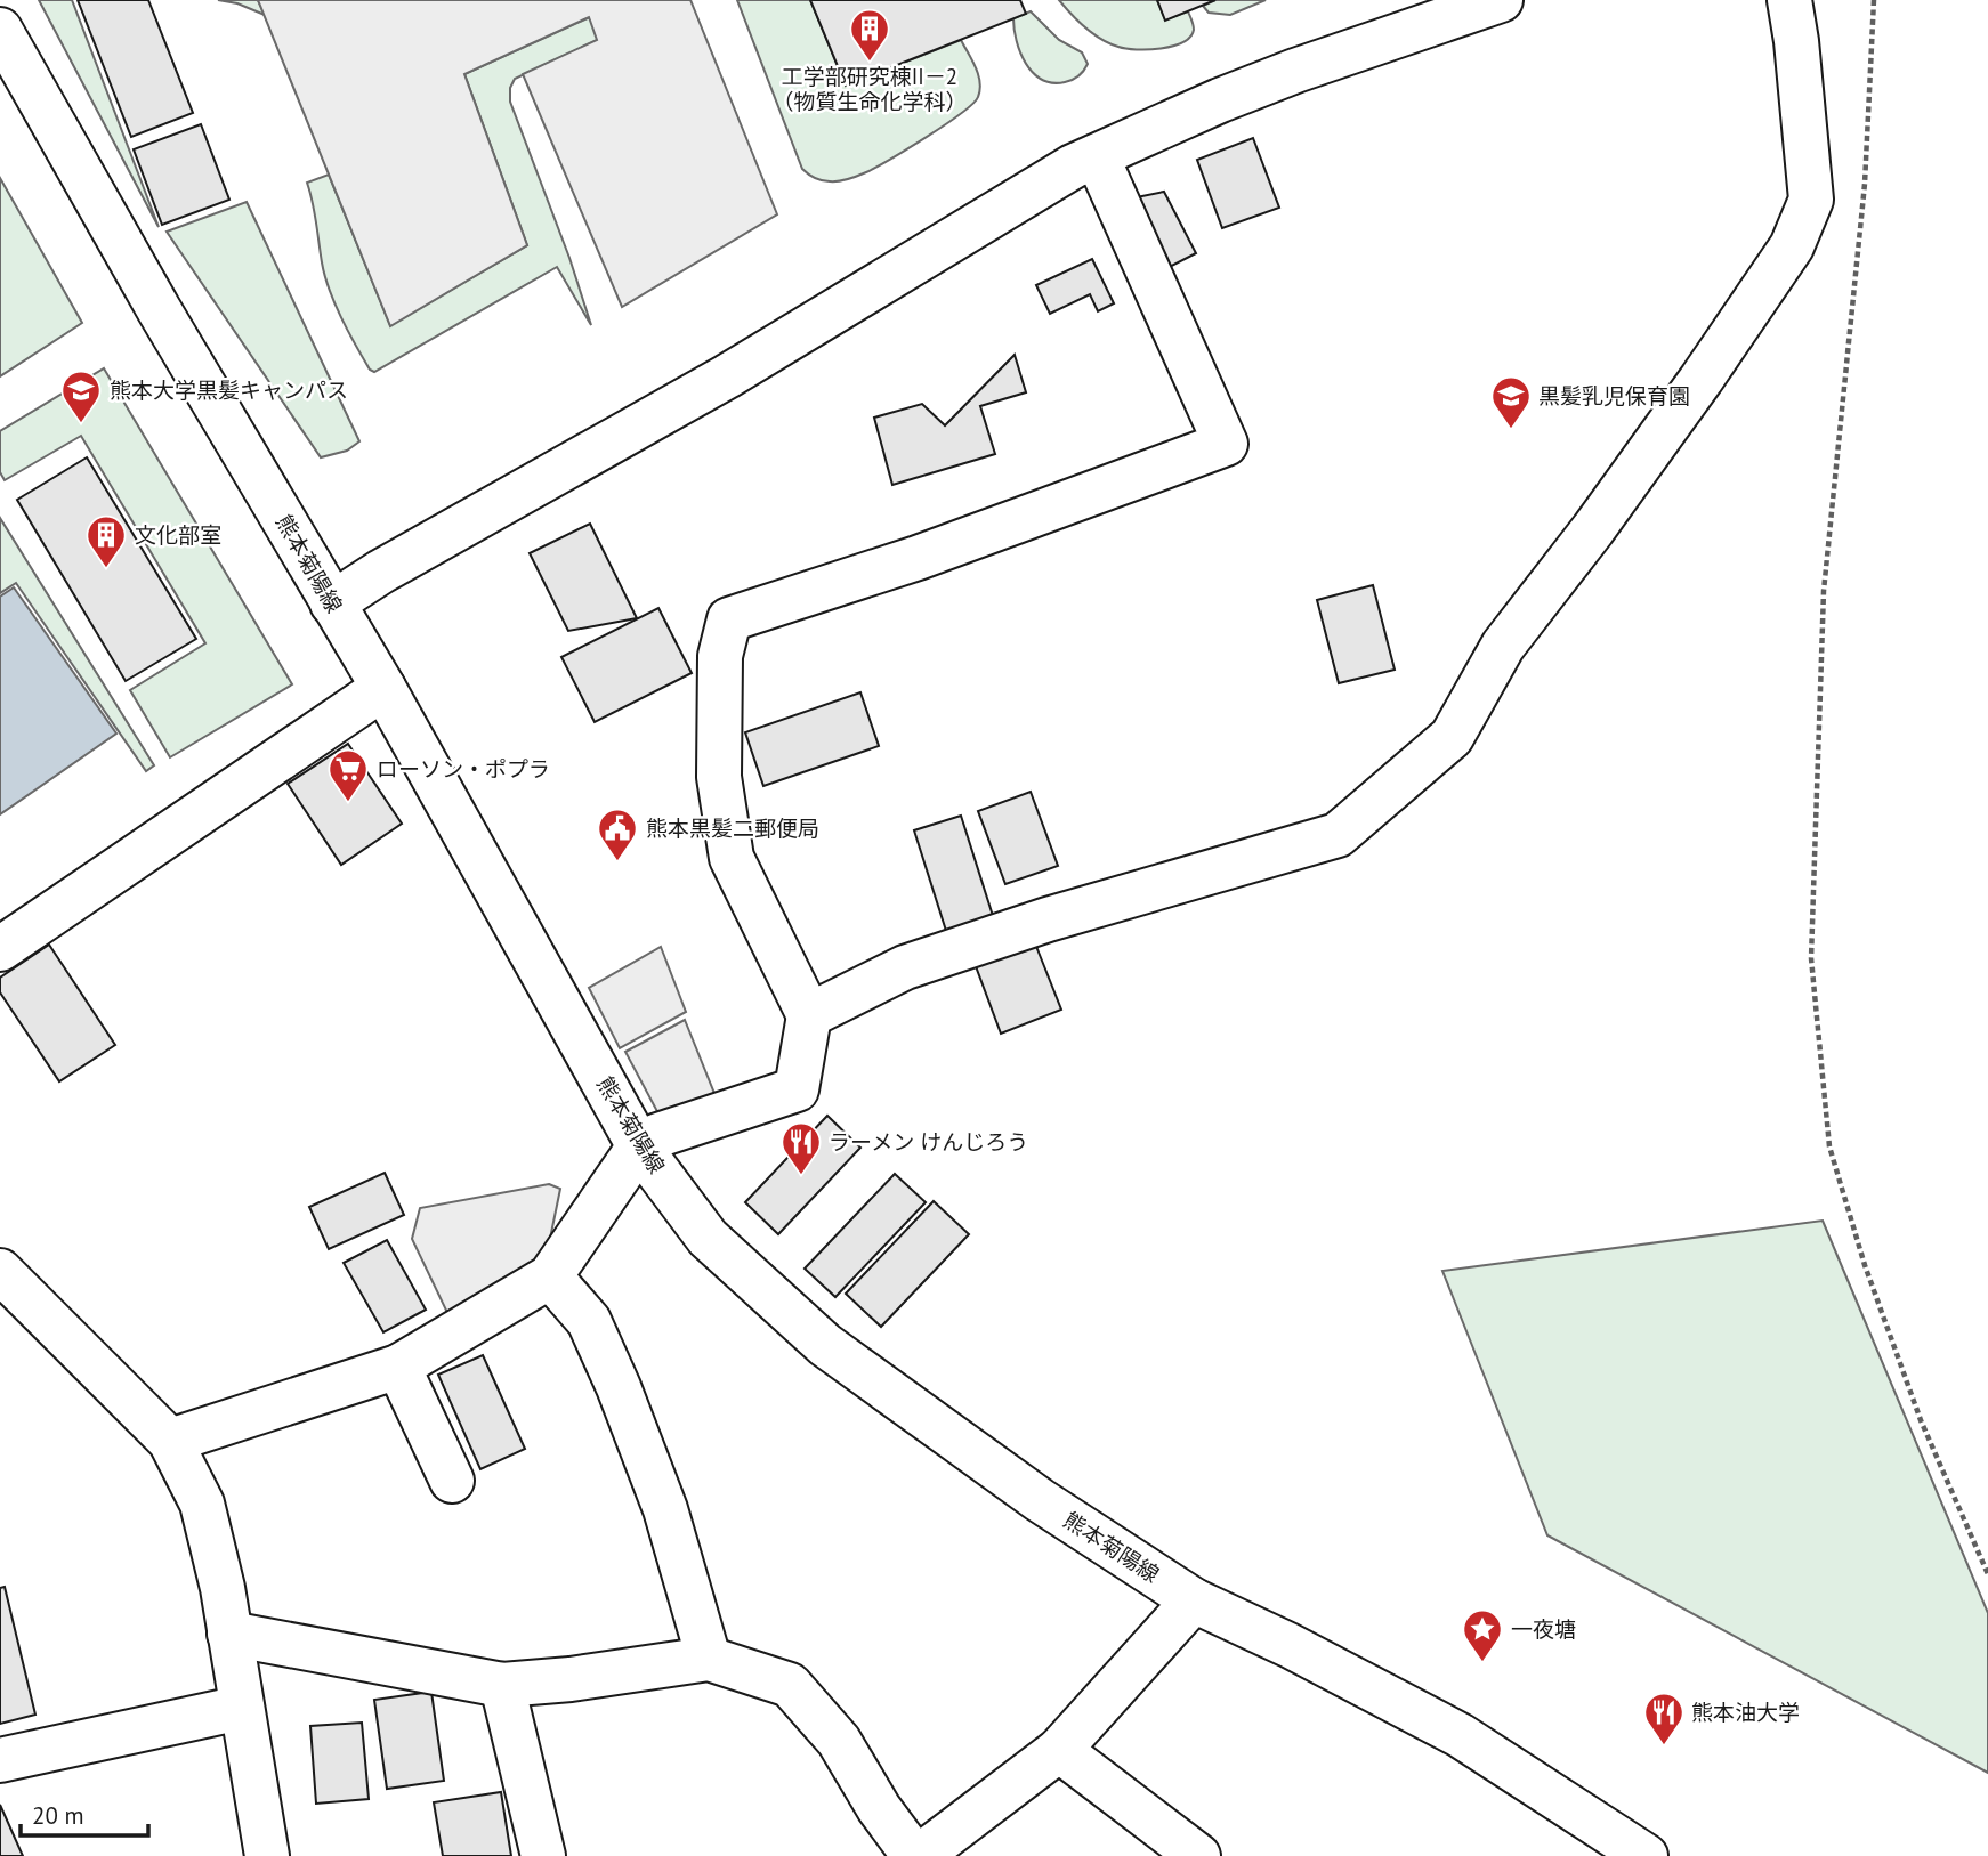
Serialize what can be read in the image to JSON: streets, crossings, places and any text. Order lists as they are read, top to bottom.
{
  "streets": {
    "street": ["熊本菊陽線"]
  },
  "places": {
    "building": ["工学部研究棟II－2 （物質生命化学科）", "文化部室"],
    "school or university": ["熊本大学黒髪キャンパス", "黒髪乳児保育園"],
    "supermarket": ["ローソン・ポプラ"],
    "public building": ["熊本黒髪二郵便局"],
    "restaurant": ["ラーメン けんじろう", "熊本油大学"],
    "place": ["一夜塘"]
  },
  "scale_bar": "20 m"
}
